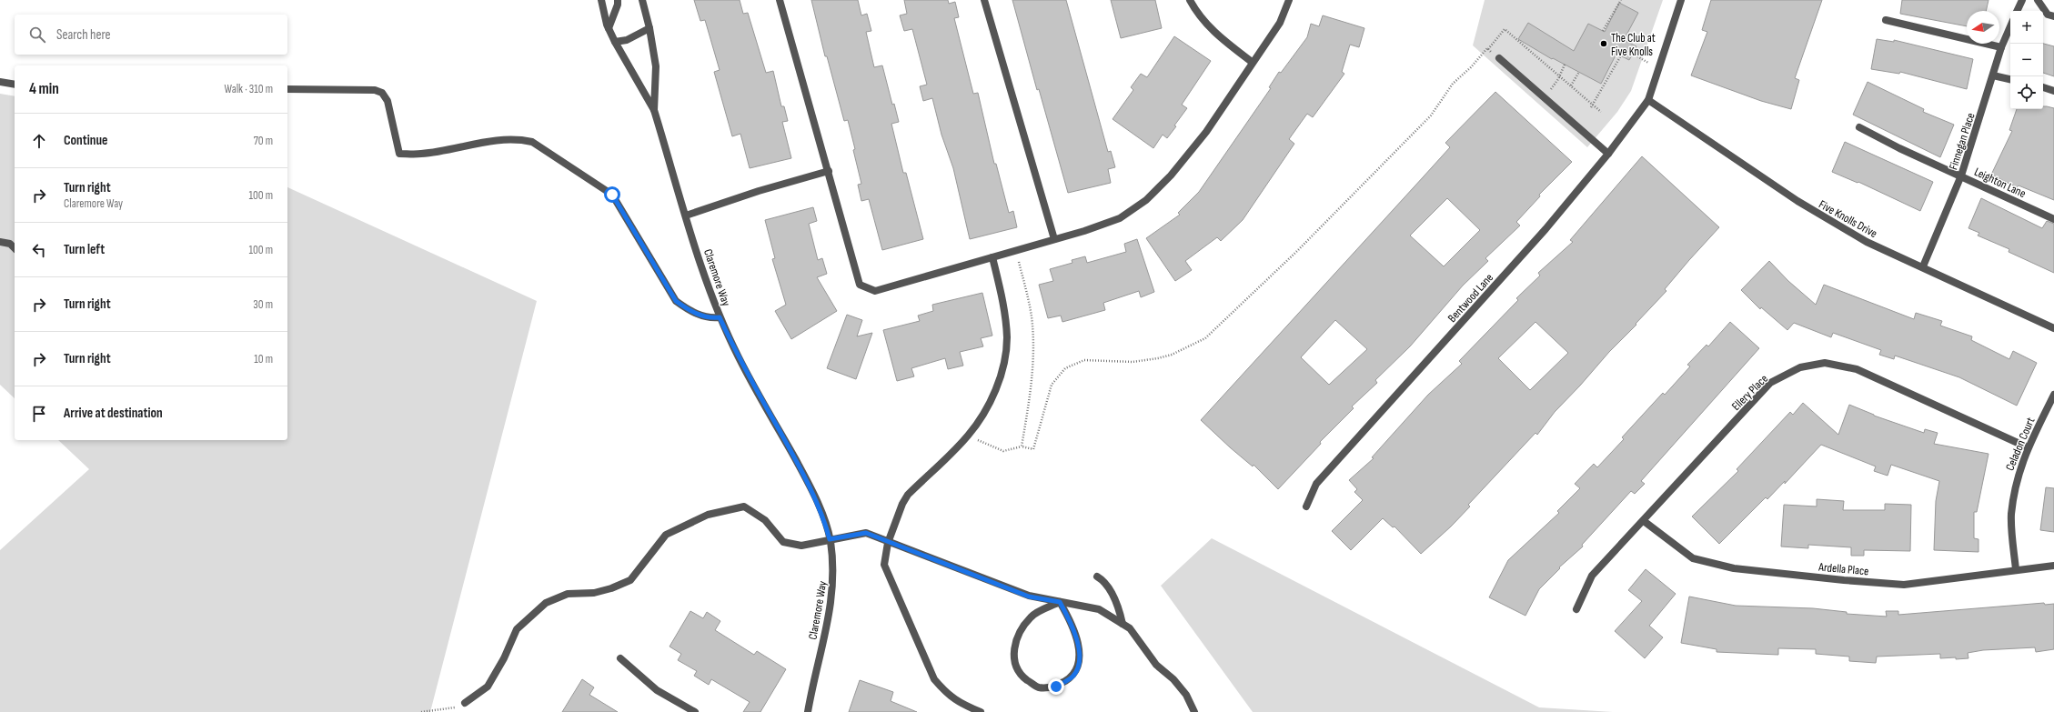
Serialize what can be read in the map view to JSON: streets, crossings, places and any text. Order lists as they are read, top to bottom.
{
  "streets": {
    "street": [
      "Finnegan Place",
      "Leighton Lane",
      "Five Knolls Drive",
      "Claremore Way",
      "Bentwood Lane",
      "Ellery Place",
      "Celadon Court",
      "Ardella Place"
    ]
  },
  "crossings": [
    ["Finnegan Place", "Leighton Lane"],
    ["Finnegan Place", "Five Knolls Drive"],
    ["Five Knolls Drive", "Bentwood Lane"],
    ["Ellery Place", "Celadon Court"],
    ["Ellery Place", "Ardella Place"],
    ["Celadon Court", "Ardella Place"]
  ],
  "places": ["The Club at Five Knolls"],
  "north": "left",
  "page": {
    "map_buttons": ["+", "−"],
    "search": "Search here",
    "heading": ["4 min", "Walk · 310 m"],
    "list": [
      ["Continue", "70 m"],
      ["Turn right", "Claremore Way", "100 m"],
      ["Turn left", "100 m"],
      ["Turn right", "30 m"],
      ["Turn right", "10 m"],
      "Arrive at destination"
    ]
  }
}
